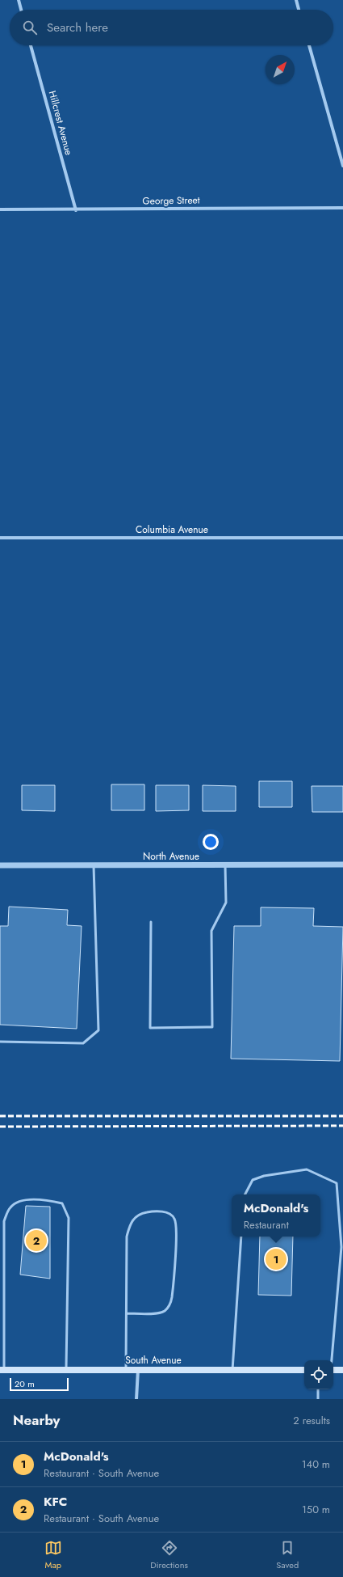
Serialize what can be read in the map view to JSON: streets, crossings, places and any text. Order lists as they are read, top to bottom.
{
  "streets": {
    "main road": ["South Avenue"],
    "street": [
      "Hillcrest Avenue",
      "George Street",
      "Columbia Avenue",
      "North Avenue"
    ]
  },
  "crossings": [
    ["Hillcrest Avenue", "George Street"]
  ],
  "scale_bar": "20 m",
  "north": "top right",
  "page": {
    "search": "Search here",
    "popup": ["McDonald's", "Restaurant"],
    "pins": ["2", "1"],
    "scale": "20 m",
    "heading": ["Nearby", "2 results"],
    "list": [
      {
        "mark": "1",
        "name": "McDonald's",
        "note": "Restaurant · South Avenue",
        "value": "140 m"
      },
      {
        "mark": "2",
        "name": "KFC",
        "note": "Restaurant · South Avenue",
        "value": "150 m"
      }
    ],
    "nav": ["Map", "Directions", "Saved"]
  }
}
